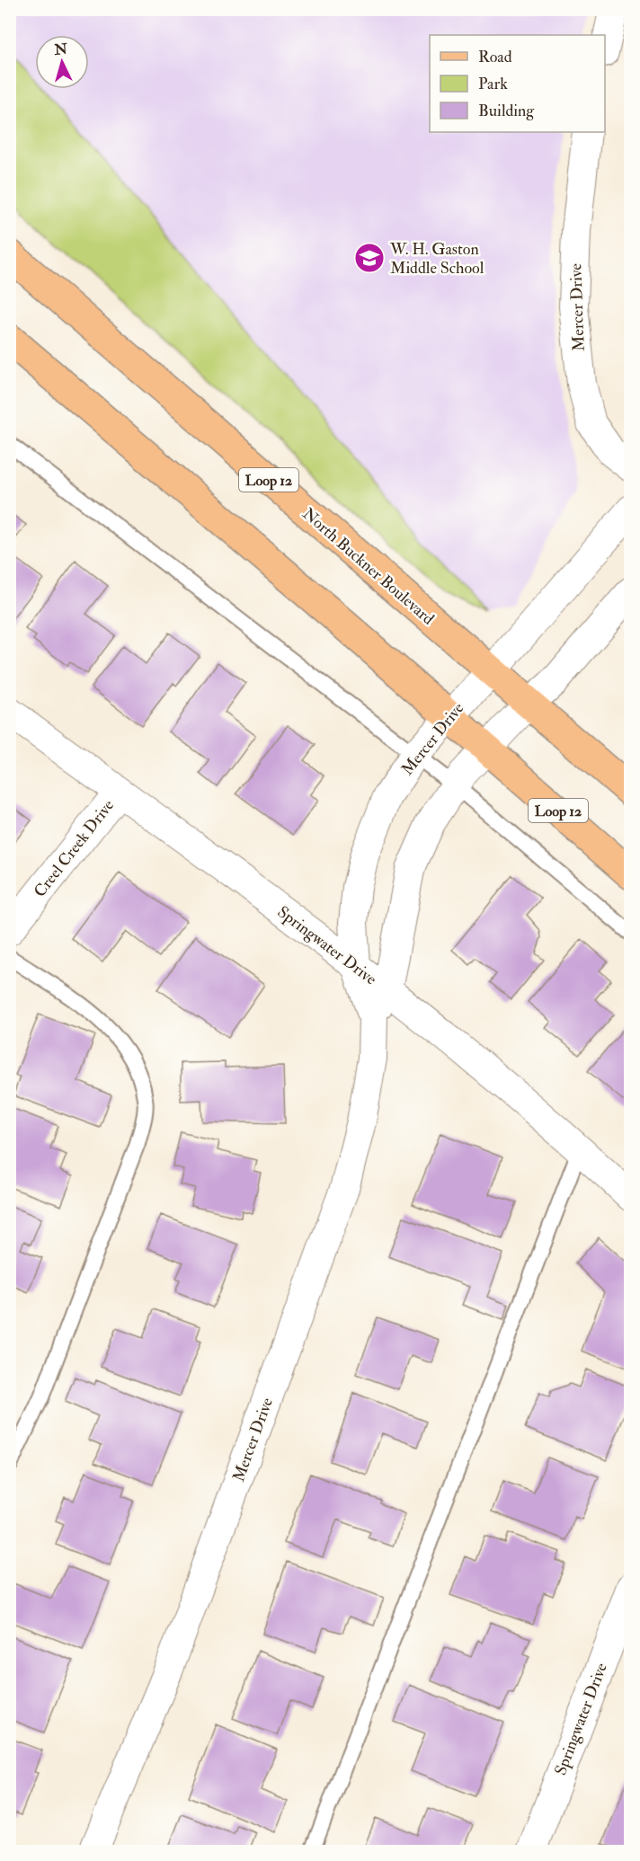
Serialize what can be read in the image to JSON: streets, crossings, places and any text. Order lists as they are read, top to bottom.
{
  "streets": {
    "main road": ["Loop 12", "North Buckner Boulevard"],
    "street": ["Mercer Drive", "Creel Creek Drive", "Springwater Drive"]
  },
  "crossings": [
    ["Mercer Drive", "Loop 12"],
    ["Mercer Drive", "North Buckner Boulevard"],
    ["Mercer Drive", "Springwater Drive"],
    ["Creel Creek Drive", "Springwater Drive"]
  ],
  "places": {
    "school or university": ["W. H. Gaston Middle School"]
  },
  "legend": ["Road", "Park", "Building"],
  "north": "top"
}
